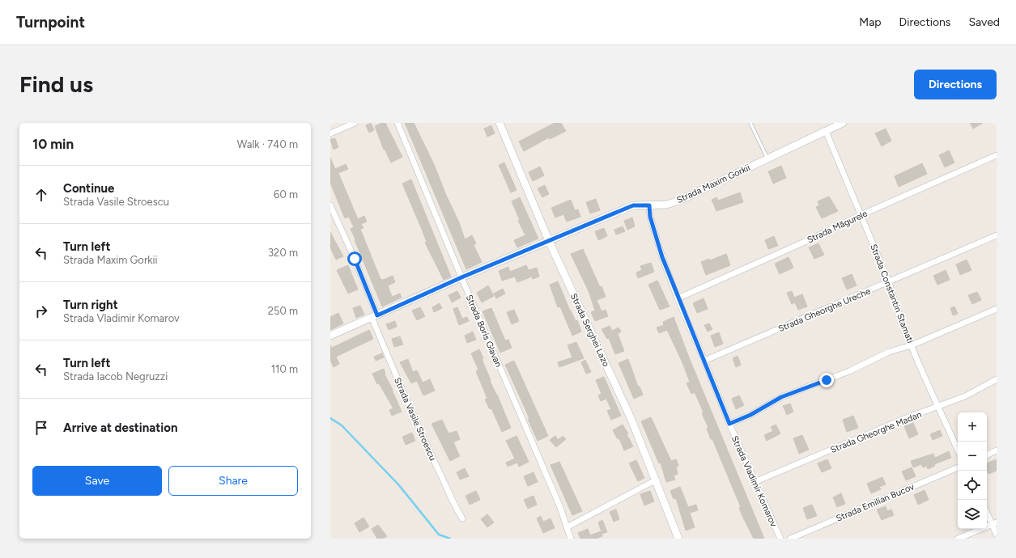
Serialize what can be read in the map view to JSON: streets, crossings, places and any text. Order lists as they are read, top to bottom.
{
  "streets": {
    "street": [
      "Strada Maxim Gorkii",
      "Strada Măgurele",
      "Strada Constantin Stamati",
      "Strada Gheorghe Ureche",
      "Strada Serghei Lazo",
      "Strada Boris Glavan",
      "Strada Vasile Stroescu",
      "Strada Gheorghe Madan",
      "Strada Vladimir Komarov",
      "Strada Emilian Bucov"
    ]
  },
  "crossings": [
    ["Strada Maxim Gorkii", "Strada Constantin Stamati"],
    ["Strada Maxim Gorkii", "Strada Serghei Lazo"],
    ["Strada Maxim Gorkii", "Strada Boris Glavan"],
    ["Strada Maxim Gorkii", "Strada Vasile Stroescu"],
    ["Strada Maxim Gorkii", "Strada Vladimir Komarov"],
    ["Strada Măgurele", "Strada Constantin Stamati"],
    ["Strada Măgurele", "Strada Vladimir Komarov"],
    ["Strada Constantin Stamati", "Strada Gheorghe Ureche"],
    ["Strada Constantin Stamati", "Strada Gheorghe Madan"],
    ["Strada Gheorghe Ureche", "Strada Vladimir Komarov"],
    ["Strada Gheorghe Madan", "Strada Vladimir Komarov"]
  ],
  "page": {
    "header": "Turnpoint",
    "nav": ["Map", "Directions", "Saved"],
    "buttons": [
      "Directions",
      ["Save", "Share"]
    ],
    "title": "Find us",
    "heading": ["10 min", "Walk · 740 m"],
    "list": [
      ["Continue", "Strada Vasile Stroescu", "60 m"],
      ["Turn left", "Strada Maxim Gorkii", "320 m"],
      ["Turn right", "Strada Vladimir Komarov", "250 m"],
      ["Turn left", "Strada Iacob Negruzzi", "110 m"],
      "Arrive at destination"
    ],
    "map_buttons": ["+", "−"]
  }
}
